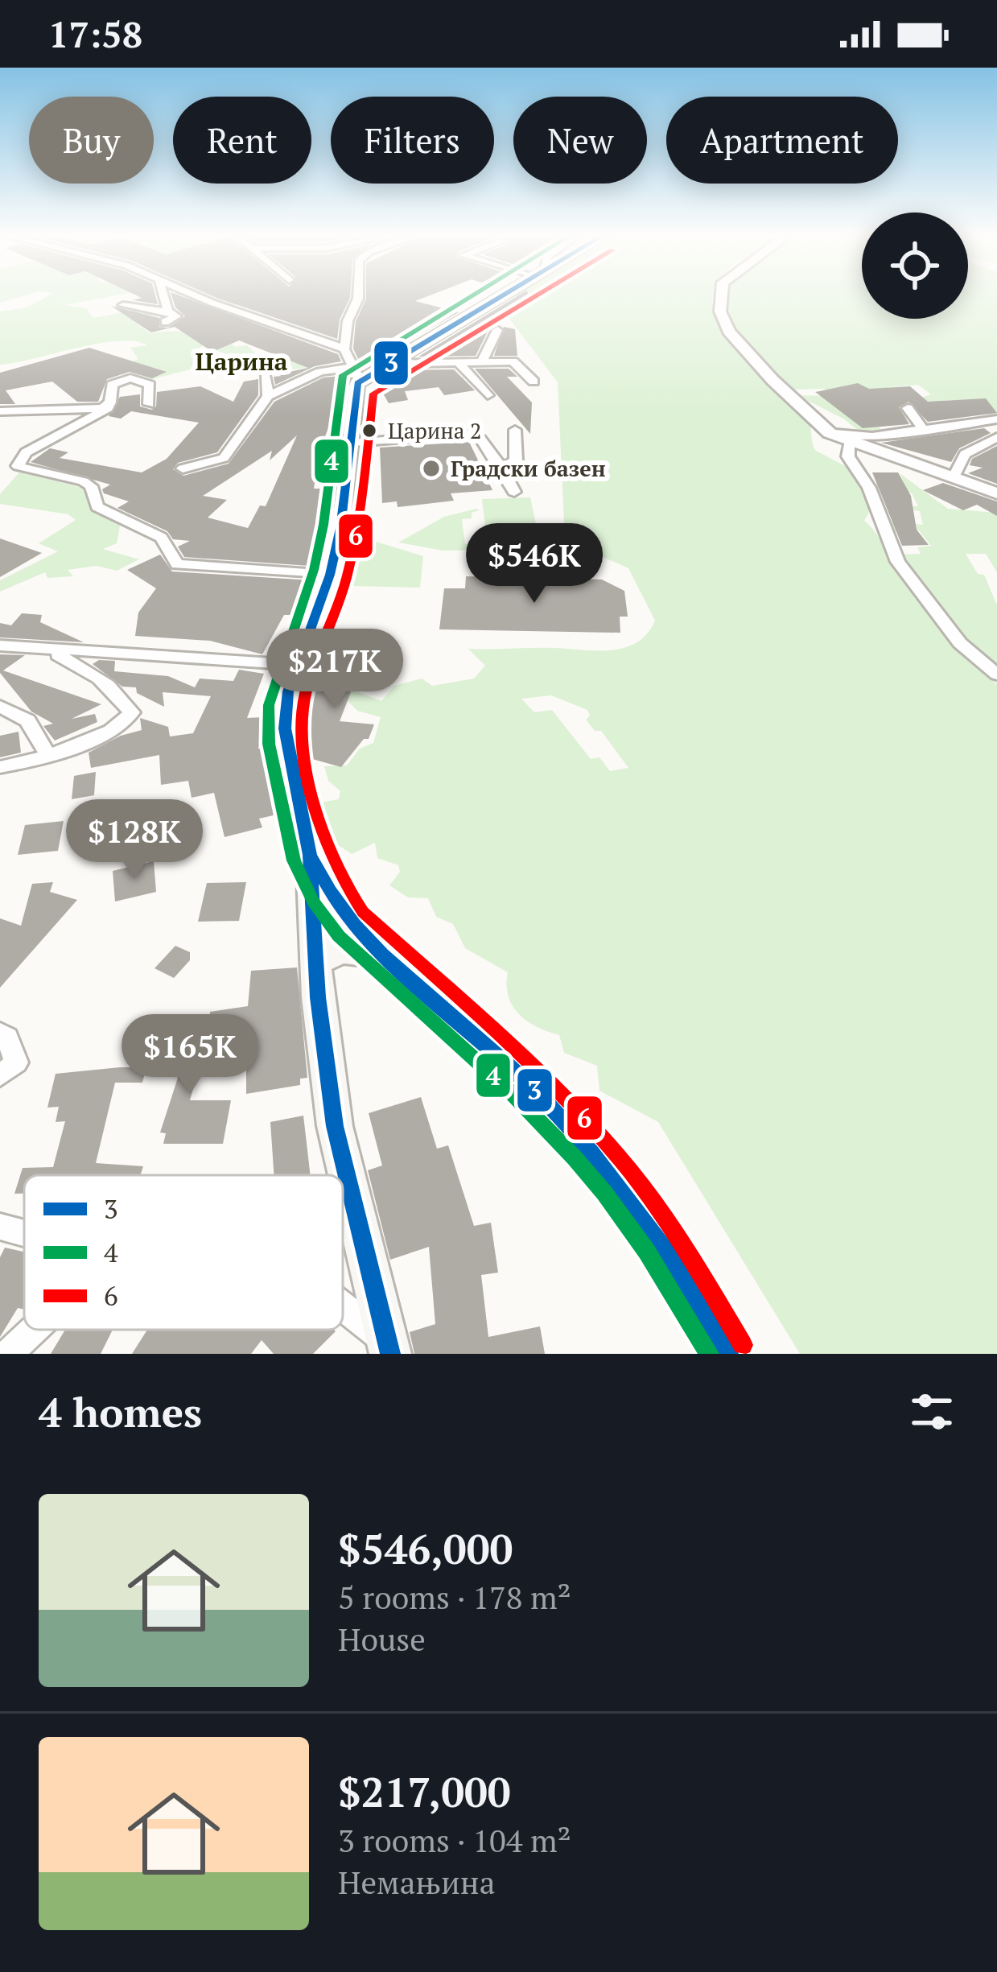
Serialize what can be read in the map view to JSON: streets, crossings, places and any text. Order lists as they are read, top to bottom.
{
  "districts": ["Царина"],
  "places": ["Царина 2", "Градски базен"],
  "lines": ["transit line 3", "transit line 4", "transit line 6"],
  "legend": ["3", "4", "6"],
  "page": {
    "status": "17:58",
    "chip": [
      "Buy",
      "Rent",
      "Filters",
      "New",
      "Apartment"
    ],
    "price": [
      "$546K",
      "$217K",
      "$128K",
      "$165K"
    ],
    "heading": "4 homes",
    "list": [
      {
        "name": "$546,000",
        "note": "5 rooms · 178 m² · House"
      },
      {
        "name": "$217,000",
        "note": "3 rooms · 104 m² · Немањина"
      }
    ]
  }
}
